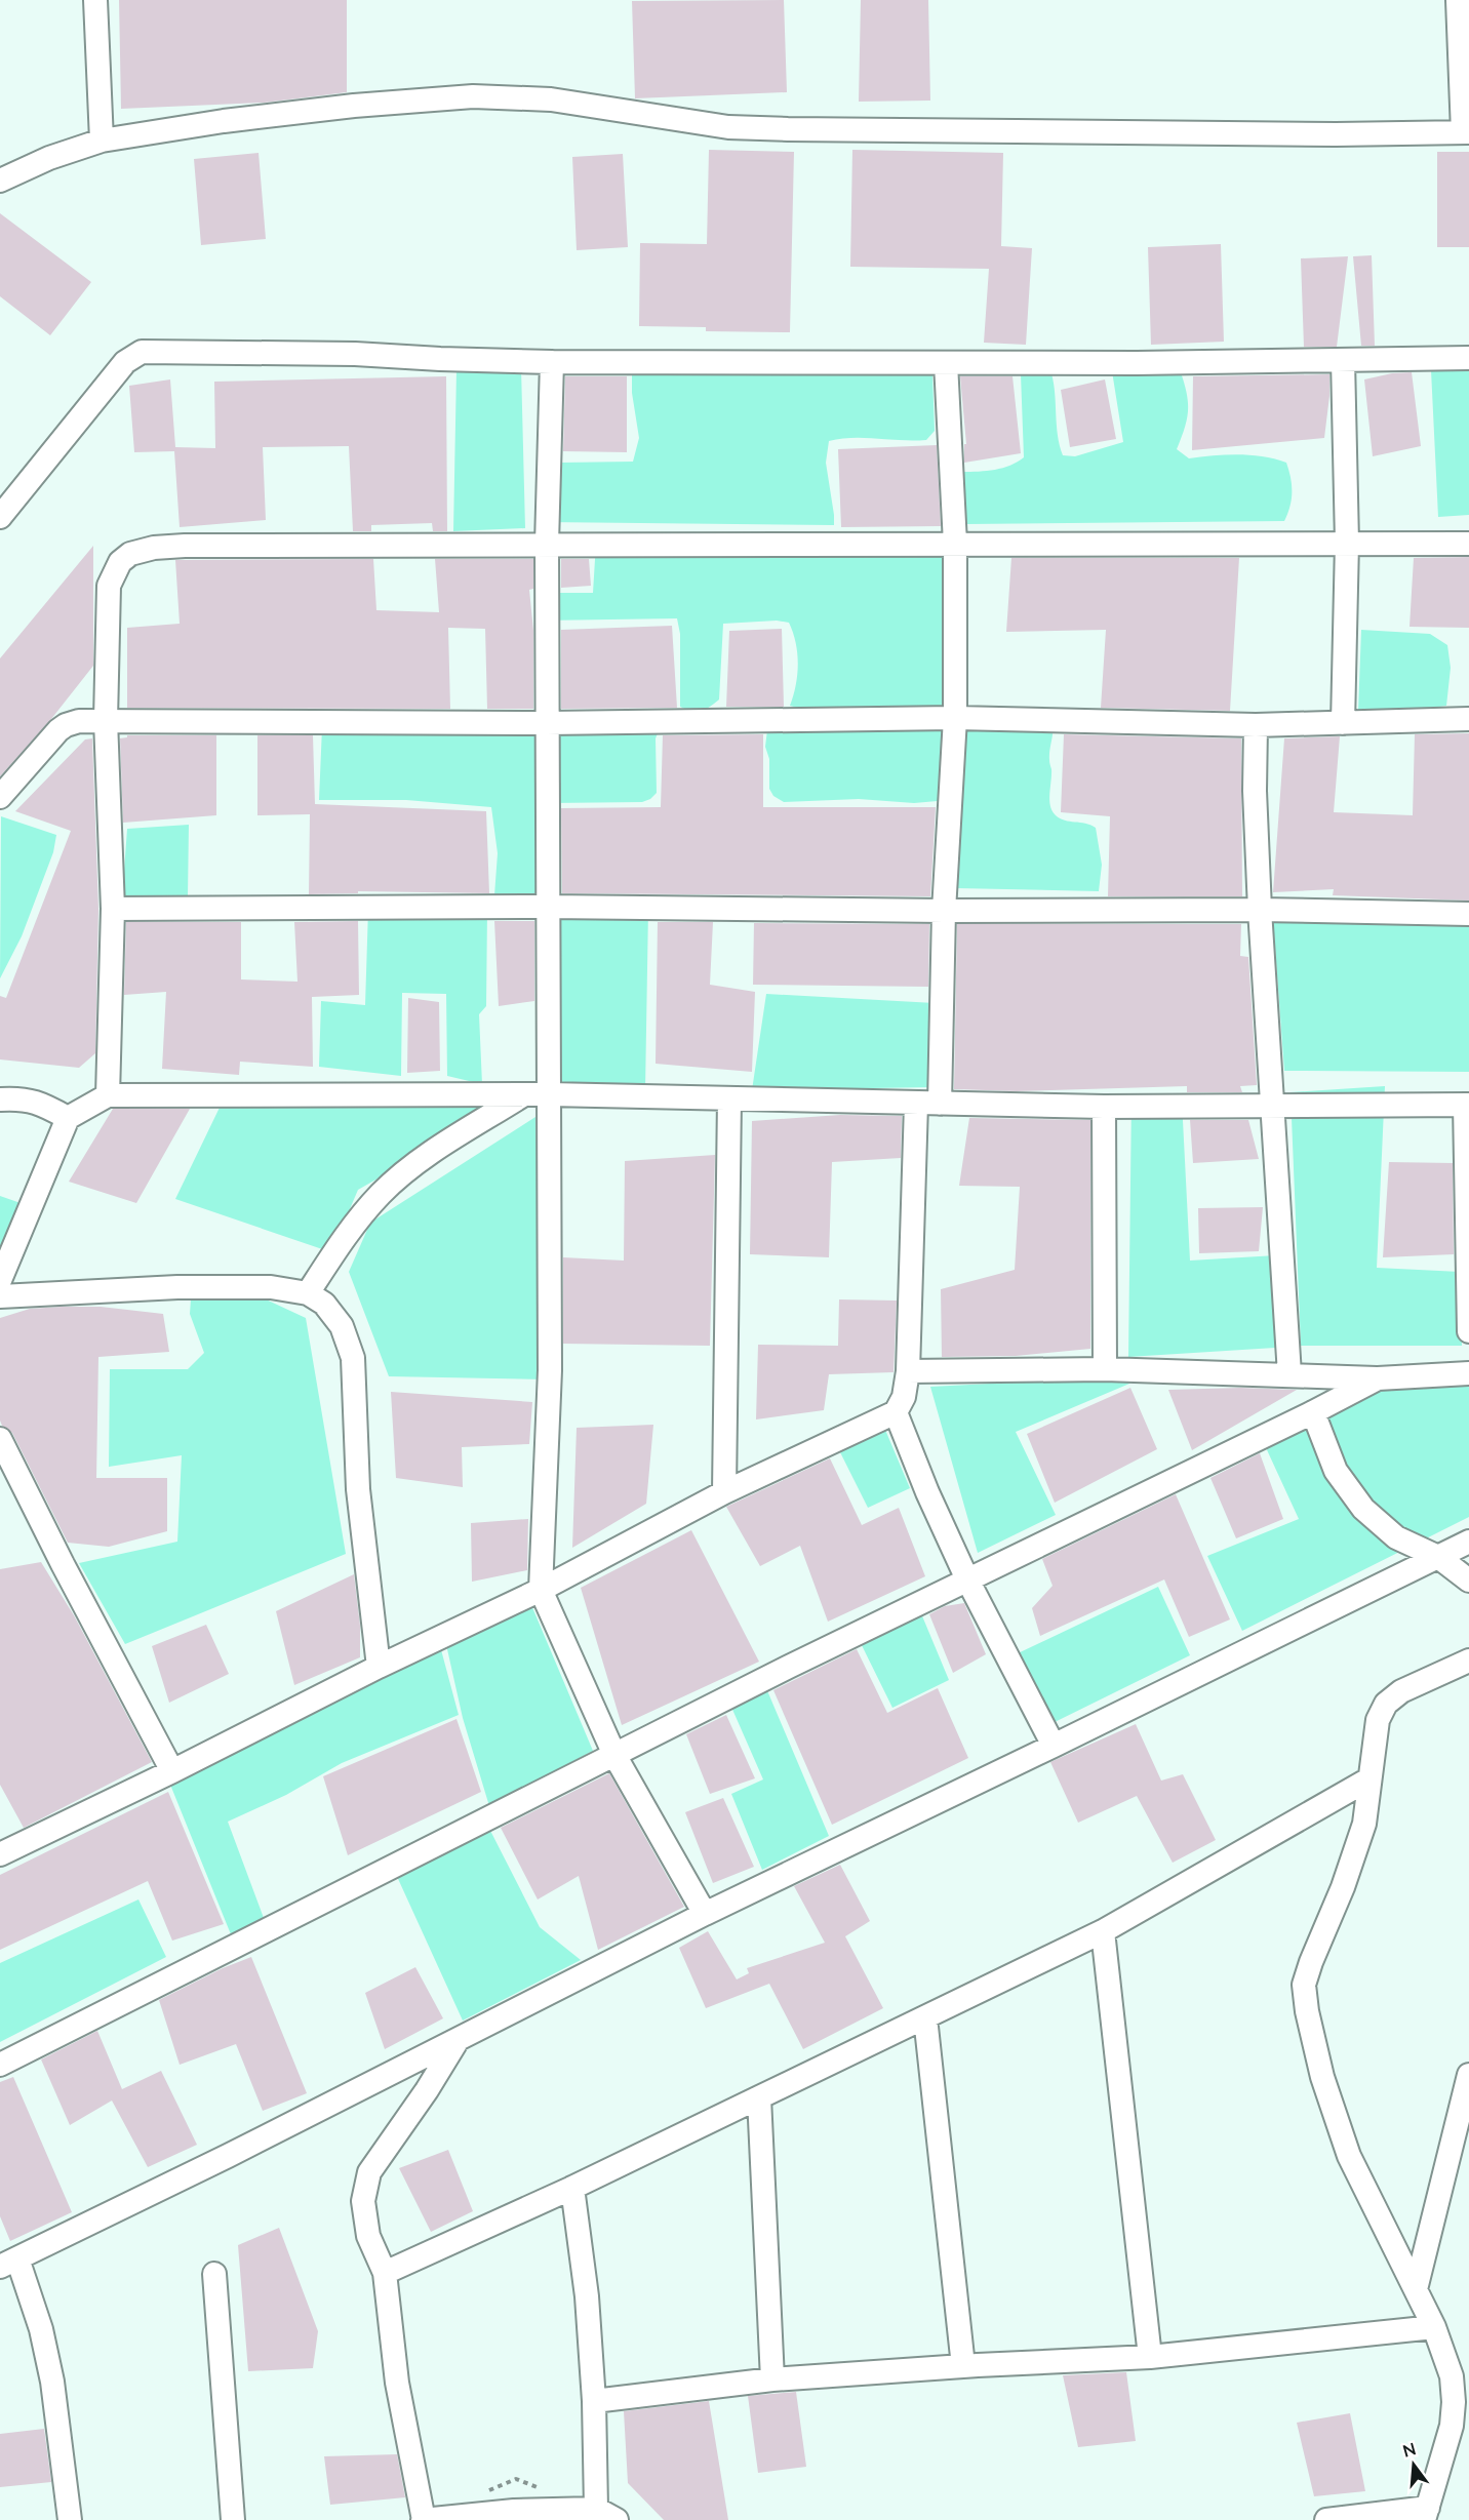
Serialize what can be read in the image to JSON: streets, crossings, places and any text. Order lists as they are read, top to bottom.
{
  "north": "top"
}
